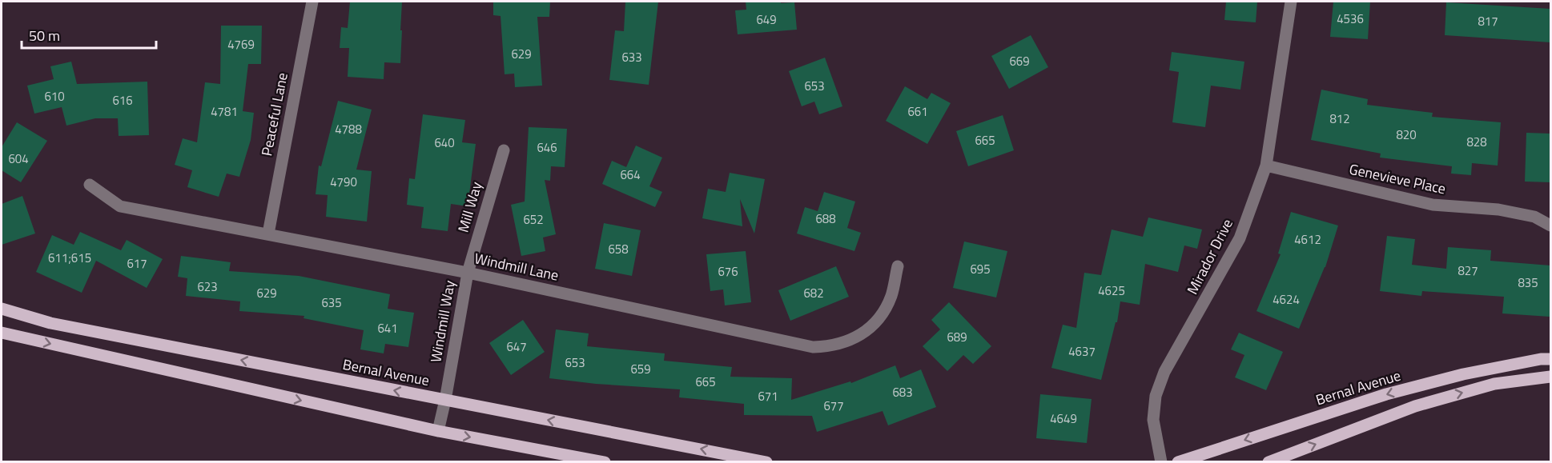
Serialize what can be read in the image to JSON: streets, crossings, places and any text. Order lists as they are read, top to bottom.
{
  "streets": {
    "main road": ["Bernal Avenue"],
    "street": [
      "Peaceful Lane",
      "Genevieve Place",
      "Mill Way",
      "Mirador Drive",
      "Windmill Lane",
      "Windmill Way"
    ]
  },
  "crossings": [
    ["Peaceful Lane", "Windmill Lane"],
    ["Genevieve Place", "Mirador Drive"],
    ["Mill Way", "Windmill Lane"],
    ["Mill Way", "Windmill Way"],
    ["Windmill Lane", "Windmill Way"],
    ["Windmill Way", "Bernal Avenue"]
  ],
  "house_numbers": [
    "4536",
    "649",
    "817",
    "4769",
    "629",
    "633",
    "669",
    "653",
    "610",
    "616",
    "4781",
    "661",
    "812",
    "4788",
    "820",
    "665",
    "828",
    "640",
    "646",
    "604",
    "664",
    "4790",
    "688",
    "652",
    "4612",
    "658",
    "611;615",
    "617",
    "695",
    "827",
    "676",
    "835",
    "623",
    "4625",
    "629",
    "682",
    "4624",
    "635",
    "641",
    "689",
    "647",
    "4637",
    "653",
    "659",
    "665",
    "683",
    "671",
    "677",
    "4649"
  ],
  "scale_bar": "50 m"
}
